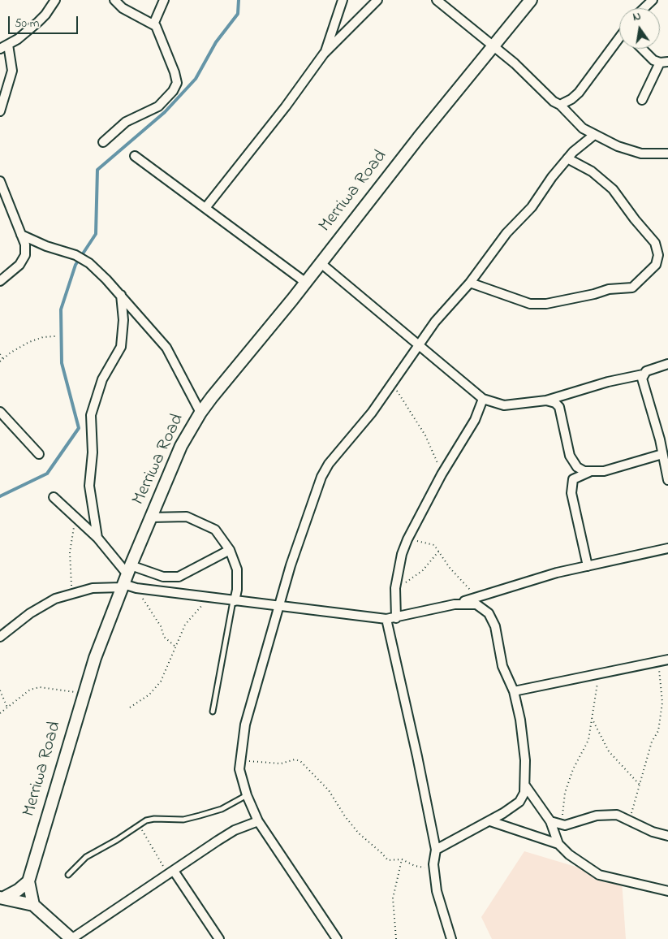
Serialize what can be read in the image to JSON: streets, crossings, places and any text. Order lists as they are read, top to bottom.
{
  "streets": {
    "street": ["Merriwa Road"]
  },
  "scale_bar": "50 m",
  "north": "top"
}
